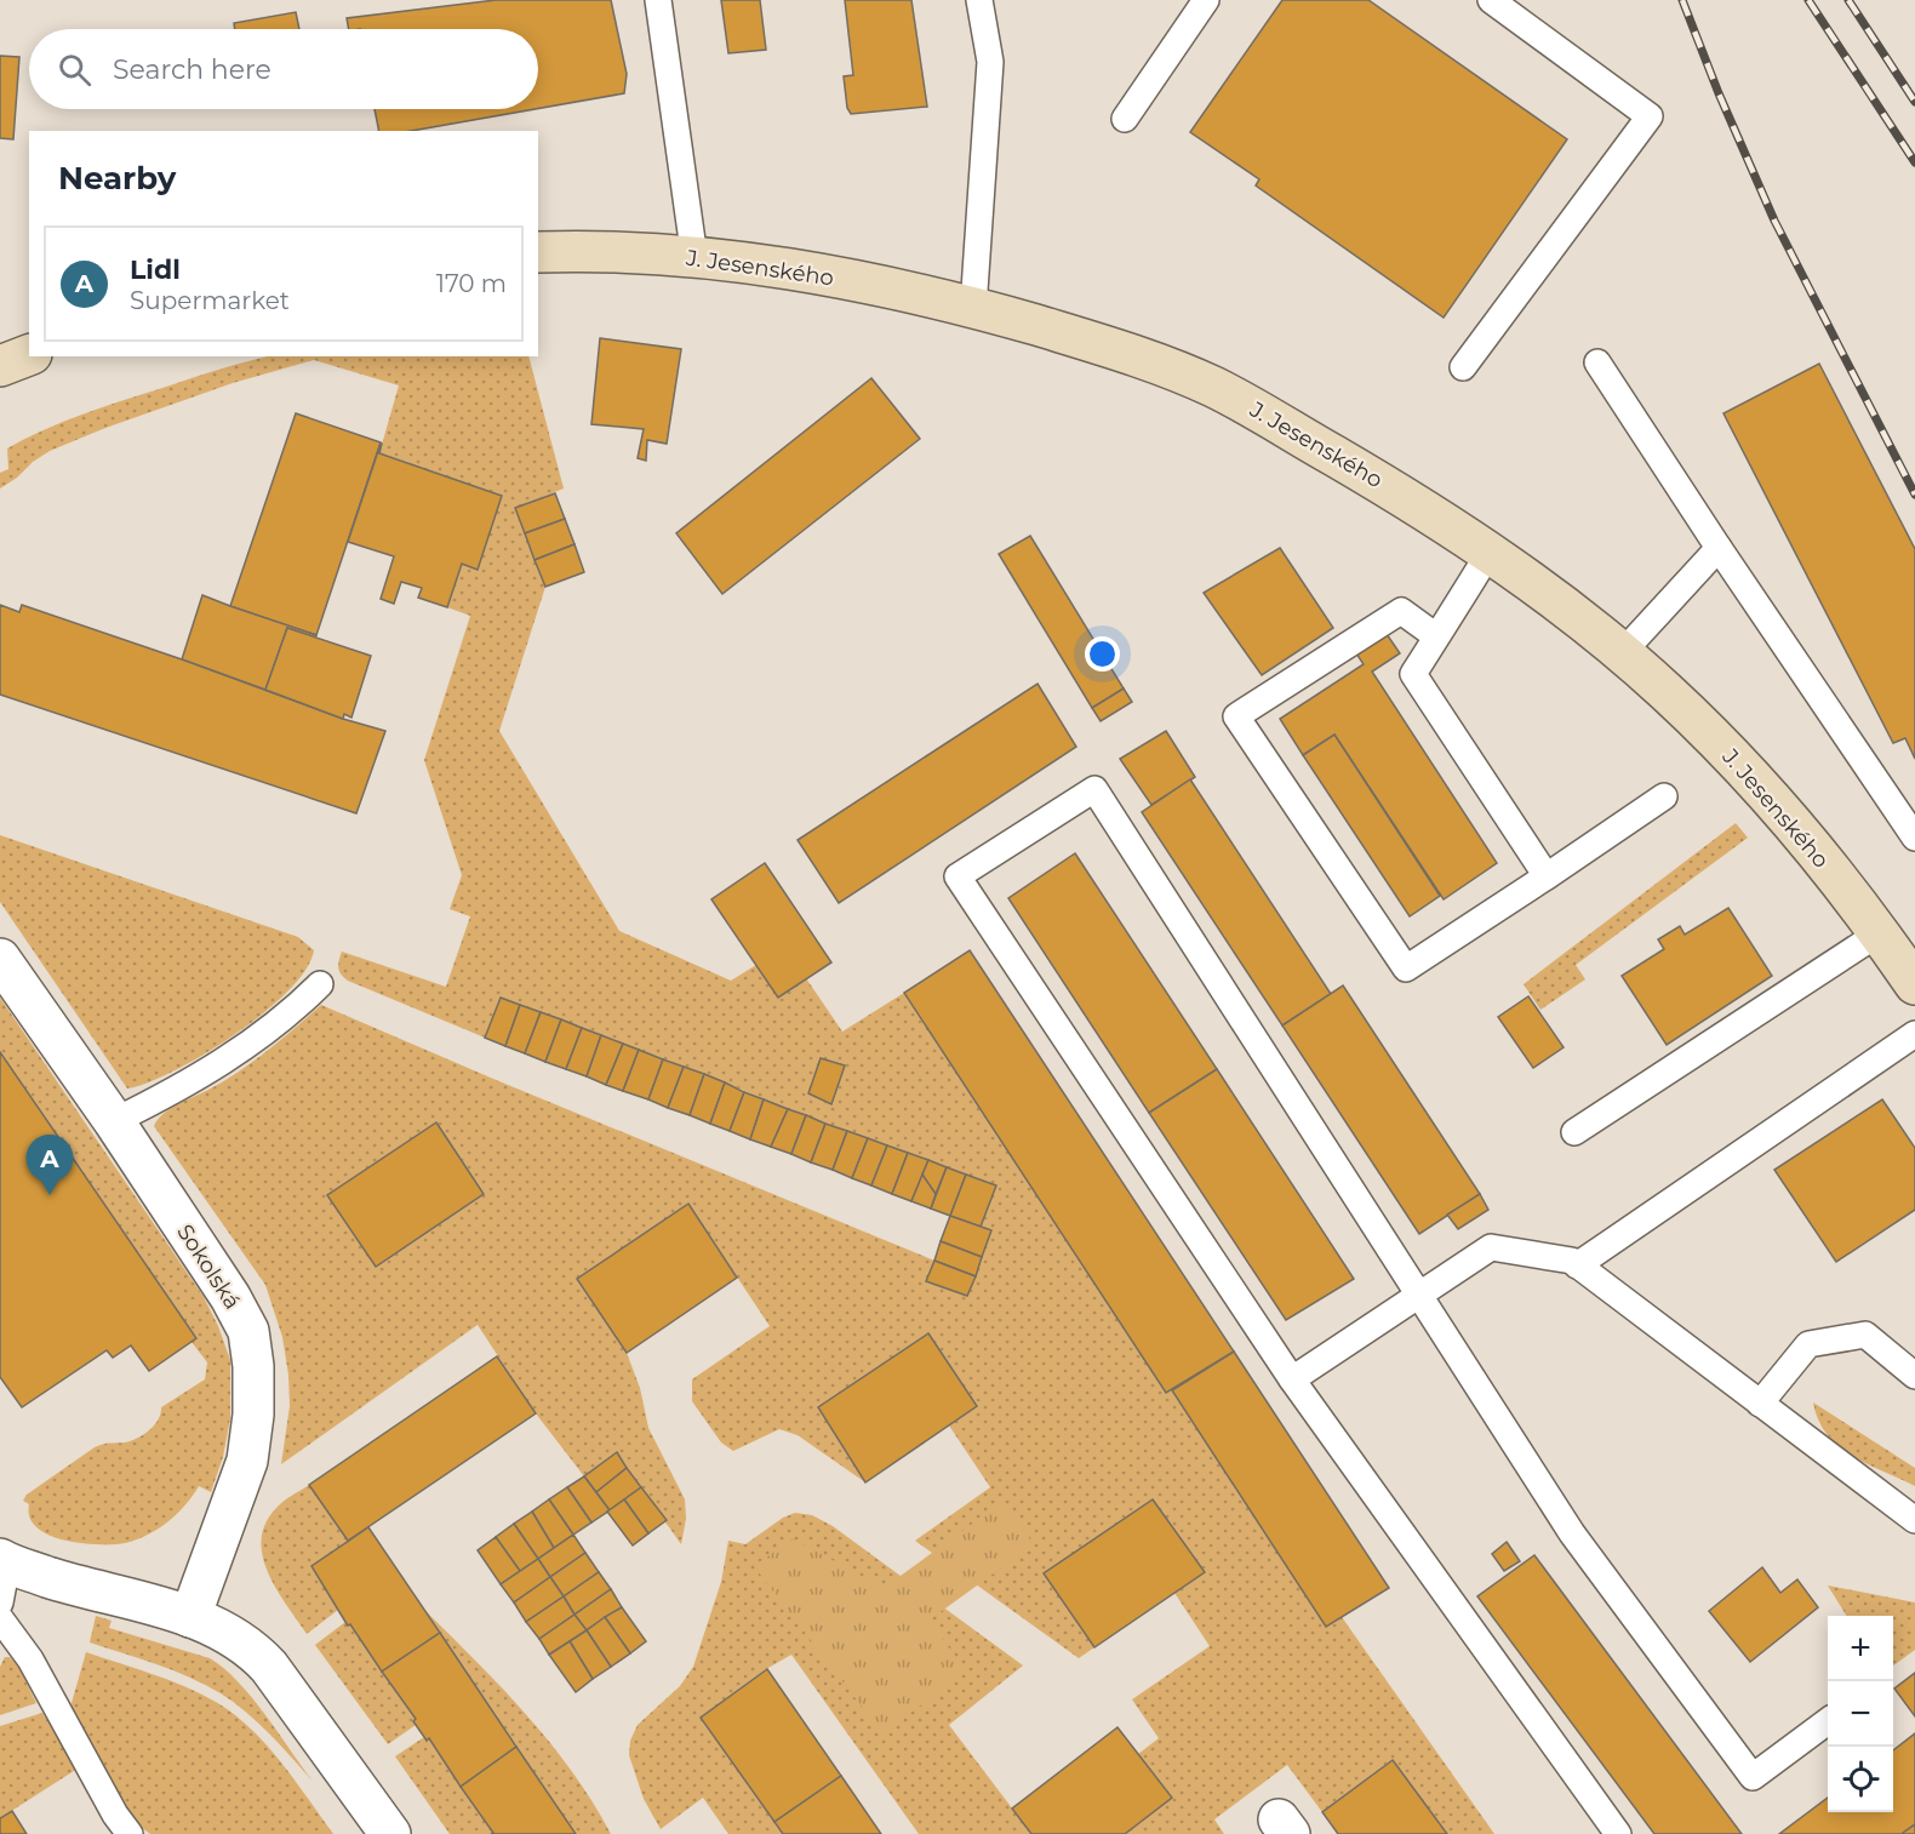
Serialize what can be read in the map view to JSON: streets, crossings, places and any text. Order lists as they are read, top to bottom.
{
  "streets": {
    "street": ["J. Jesenského", "Sokolská"]
  },
  "page": {
    "search": "Search here",
    "heading": "Nearby",
    "list": [
      {
        "mark": "A",
        "name": "Lidl",
        "note": "Supermarket",
        "value": "170 m"
      }
    ],
    "pins": "A",
    "map_buttons": ["+", "−"]
  }
}
